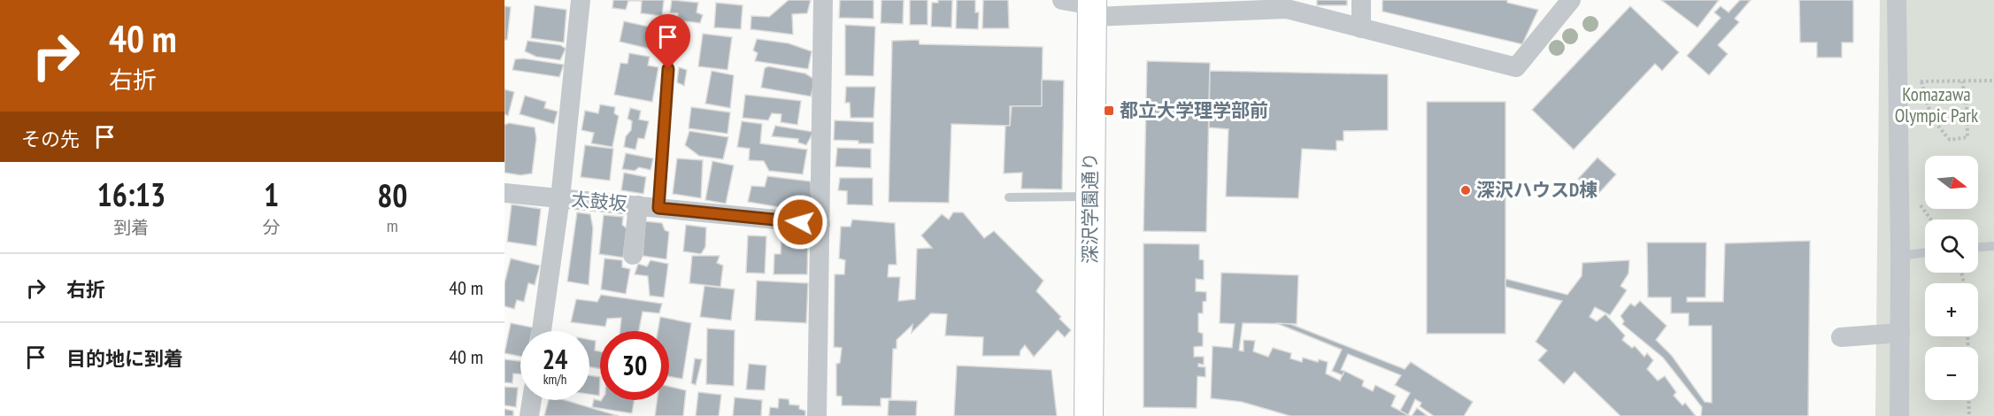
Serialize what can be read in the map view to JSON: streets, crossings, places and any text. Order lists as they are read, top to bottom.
{
  "streets": {
    "street": ["太鼓坂", "深沢学園通り"]
  },
  "parks": ["Komazawa Olympic Park"],
  "places": {
    "transit": ["都立大学理学部前"],
    "other": ["深沢ハウスD棟"]
  },
  "north": "right",
  "page": {
    "turn": ["40 m", "右折"],
    "then": "その先",
    "map_buttons": ["+", "−"],
    "eta": [
      "16:13",
      "到着",
      "1",
      "分",
      "80",
      "m"
    ],
    "list": [
      {
        "name": "右折",
        "value": "40 m"
      },
      {
        "name": "目的地に到着",
        "value": "40 m"
      }
    ],
    "speed": "24 km/h",
    "limit": "30"
  }
}
